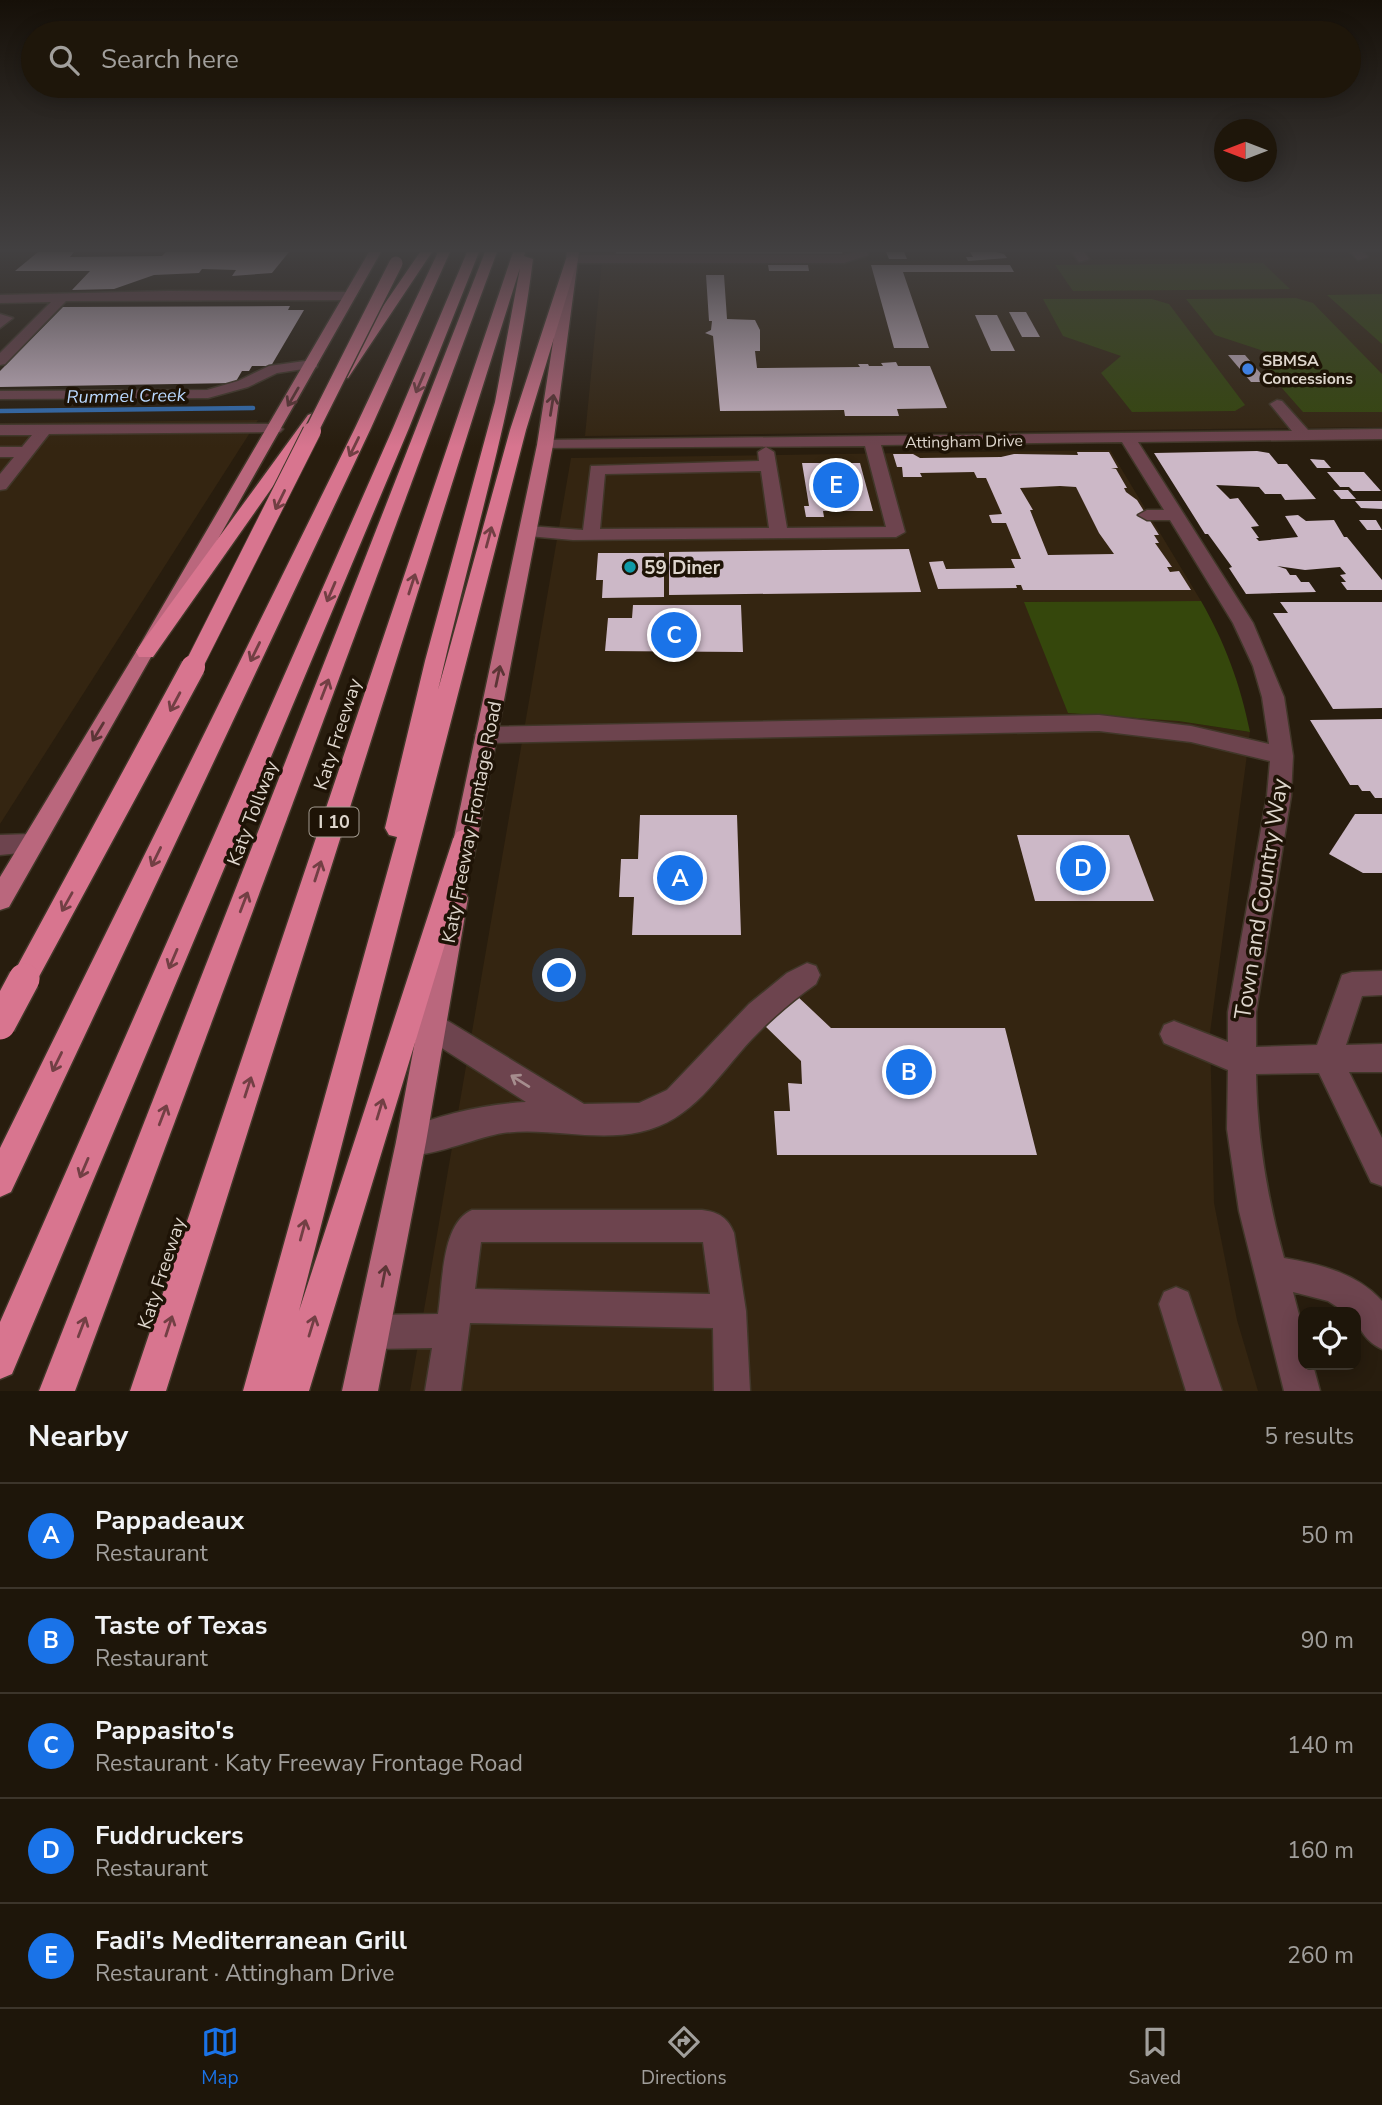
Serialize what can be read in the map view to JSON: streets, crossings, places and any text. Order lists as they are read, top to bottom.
{
  "streets": {
    "highway": ["Katy Freeway", "Katy Tollway", "I 10"],
    "main road": ["Katy Freeway Frontage Road"],
    "street": ["Attingham Drive", "Town and Country Way"]
  },
  "crossings": [
    ["Attingham Drive", "Katy Freeway Frontage Road"],
    ["Attingham Drive", "Town and Country Way"]
  ],
  "one_way": ["Katy Freeway Frontage Road"],
  "water": ["Rummel Creek"],
  "places": ["SBMSA Concessions", "59 Diner"],
  "north": "left",
  "page": {
    "search": "Search here",
    "pins": [
      "E",
      "C",
      "D",
      "A",
      "B"
    ],
    "heading": ["Nearby", "5 results"],
    "list": [
      {
        "mark": "A",
        "name": "Pappadeaux",
        "note": "Restaurant",
        "value": "50 m"
      },
      {
        "mark": "B",
        "name": "Taste of Texas",
        "note": "Restaurant",
        "value": "90 m"
      },
      {
        "mark": "C",
        "name": "Pappasito's",
        "note": "Restaurant · Katy Freeway Frontage Road",
        "value": "140 m"
      },
      {
        "mark": "D",
        "name": "Fuddruckers",
        "note": "Restaurant",
        "value": "160 m"
      },
      {
        "mark": "E",
        "name": "Fadi's Mediterranean Grill",
        "note": "Restaurant · Attingham Drive",
        "value": "260 m"
      }
    ],
    "nav": ["Map", "Directions", "Saved"]
  }
}
